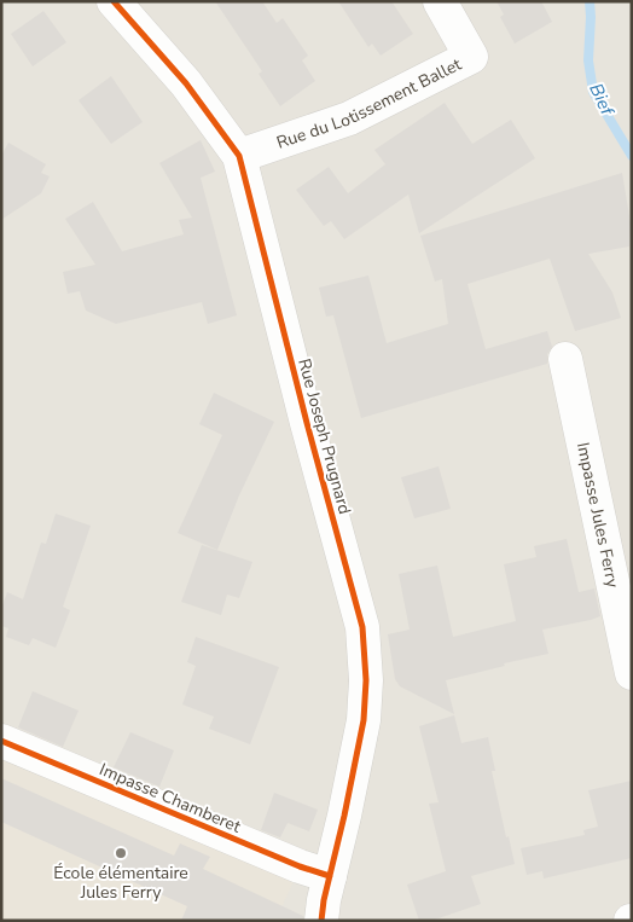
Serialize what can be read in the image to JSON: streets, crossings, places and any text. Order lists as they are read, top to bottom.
{
  "streets": {
    "street": [
      "Rue du Lotissement Ballet",
      "Rue Joseph Prugnard",
      "Impasse Jules Ferry",
      "Impasse Chamberet"
    ]
  },
  "crossings": [
    ["Rue du Lotissement Ballet", "Rue Joseph Prugnard"],
    ["Rue Joseph Prugnard", "Impasse Chamberet"]
  ],
  "water": ["Bief"],
  "places": ["École élémentaire Jules Ferry"]
}
